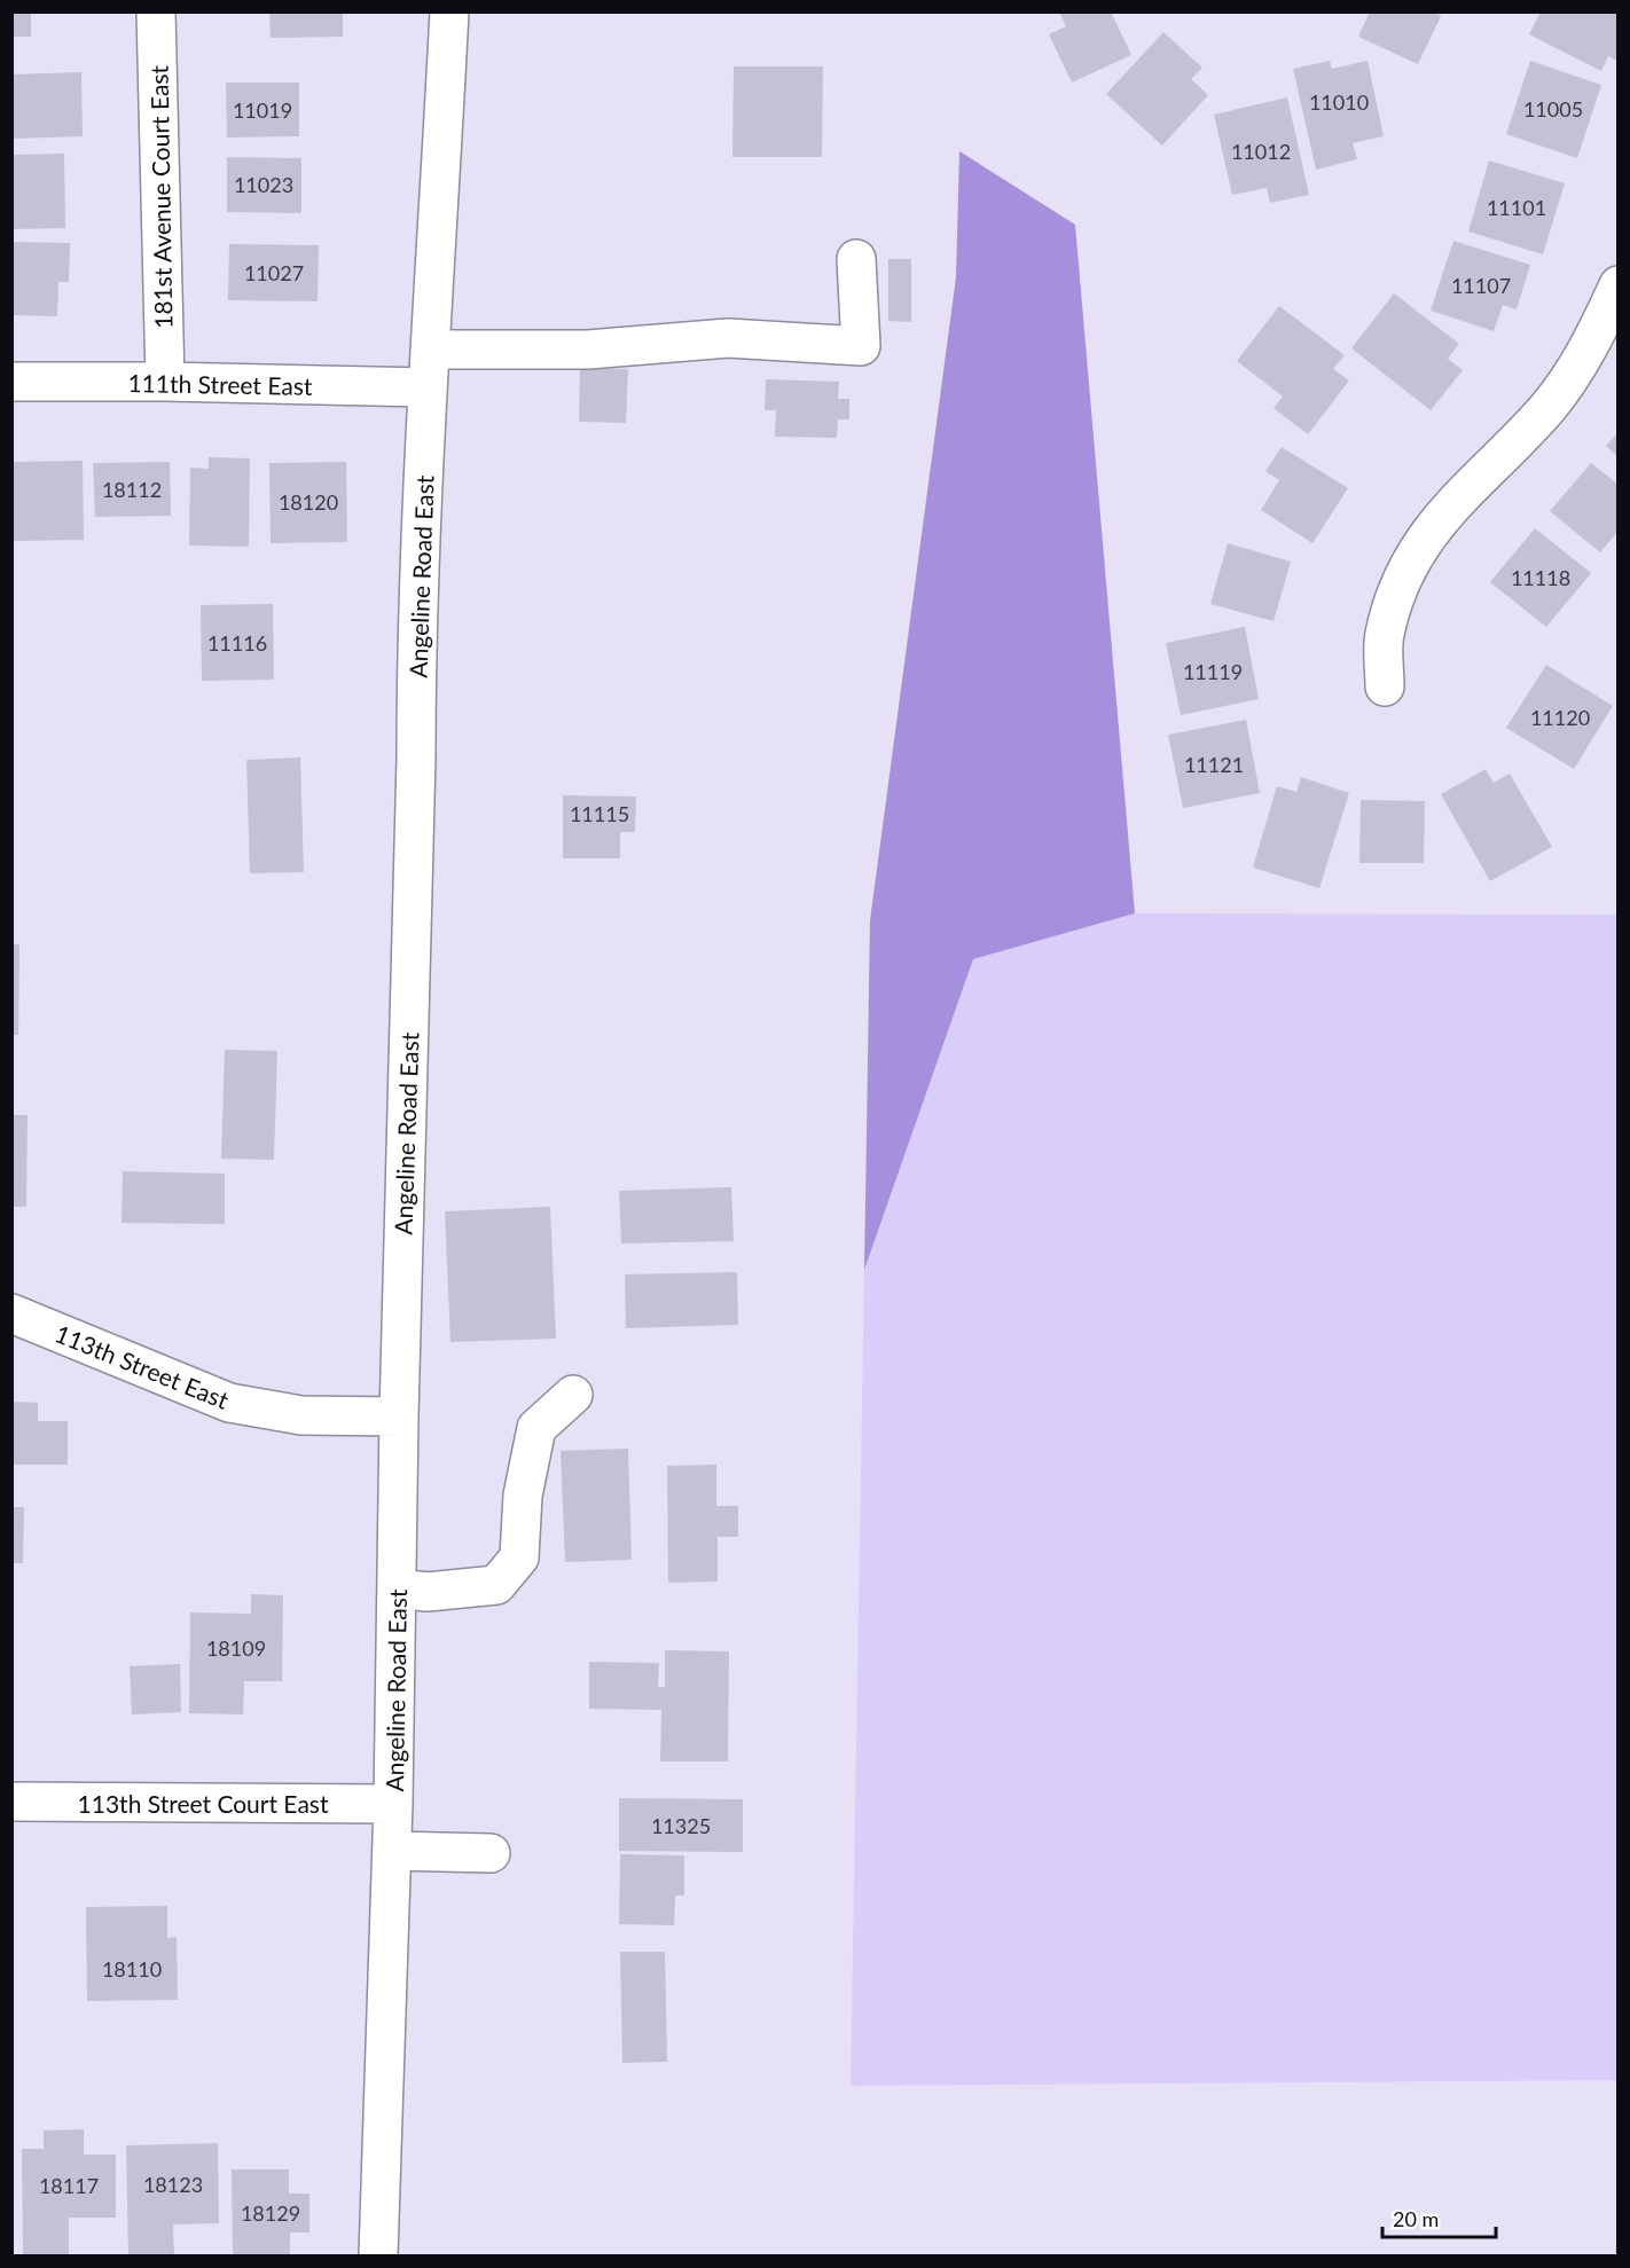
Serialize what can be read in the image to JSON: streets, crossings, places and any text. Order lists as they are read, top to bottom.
{
  "streets": {
    "street": [
      "181st Avenue Court East",
      "111th Street East",
      "Angeline Road East",
      "113th Street East",
      "113th Street Court East"
    ]
  },
  "crossings": [
    ["181st Avenue Court East", "111th Street East"],
    ["111th Street East", "Angeline Road East"],
    ["Angeline Road East", "113th Street East"],
    ["Angeline Road East", "113th Street Court East"]
  ],
  "house_numbers": [
    "11010",
    "11005",
    "11019",
    "11012",
    "11023",
    "11101",
    "11027",
    "11107",
    "18112",
    "18120",
    "11118",
    "11116",
    "11119",
    "11120",
    "11121",
    "11115",
    "18109",
    "11325",
    "18110",
    "18123",
    "18117",
    "18129"
  ],
  "scale_bar": "20 m"
}
